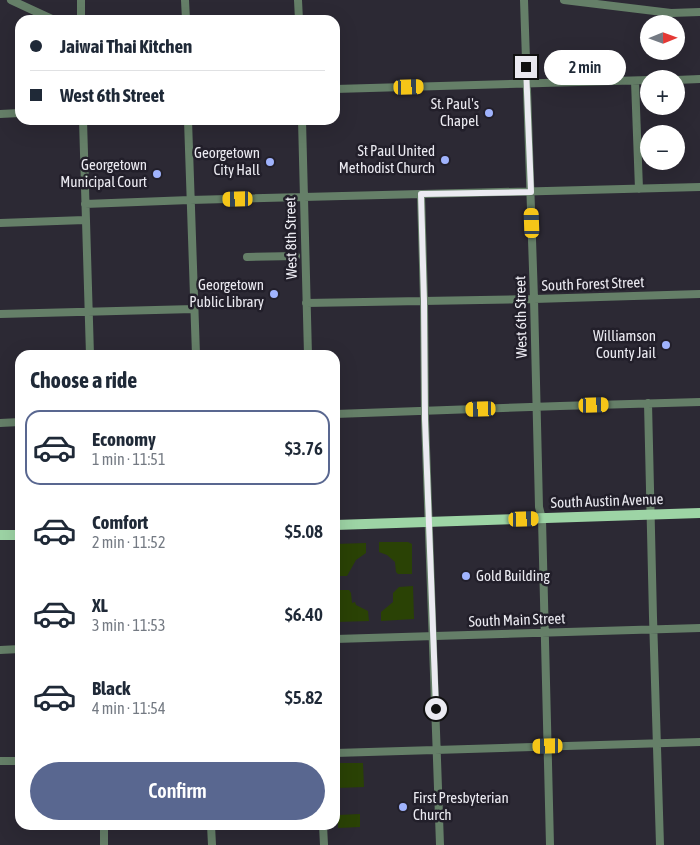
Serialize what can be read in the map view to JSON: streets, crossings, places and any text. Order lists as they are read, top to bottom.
{
  "streets": {
    "main road": ["South Austin Avenue"],
    "street": [
      "West 8th Street",
      "South Forest Street",
      "West 6th Street",
      "South Main Street"
    ]
  },
  "crossings": [
    ["West 8th Street", "South Forest Street"],
    ["South Forest Street", "West 6th Street"],
    ["West 6th Street", "South Austin Avenue"],
    ["West 6th Street", "South Main Street"]
  ],
  "places": [
    "St. Paul's Chapel",
    "St Paul United Methodist Church",
    "Georgetown City Hall",
    "Georgetown Municipal Court",
    "Georgetown Public Library",
    "Williamson County Jail",
    "Gold Building",
    "First Presbyterian Church"
  ],
  "north": "right",
  "page": {
    "map_buttons": ["+", "−"],
    "banner": ["Jaiwai Thai Kitchen", "West 6th Street"],
    "bubble": "2 min",
    "heading": "Choose a ride",
    "list": [
      {
        "name": "Economy",
        "note": "1 min · 11:51",
        "value": "$3.76"
      },
      {
        "name": "Comfort",
        "note": "2 min · 11:52",
        "value": "$5.08"
      },
      {
        "name": "XL",
        "note": "3 min · 11:53",
        "value": "$6.40"
      },
      {
        "name": "Black",
        "note": "4 min · 11:54",
        "value": "$5.82"
      }
    ],
    "buttons": "Confirm"
  }
}
